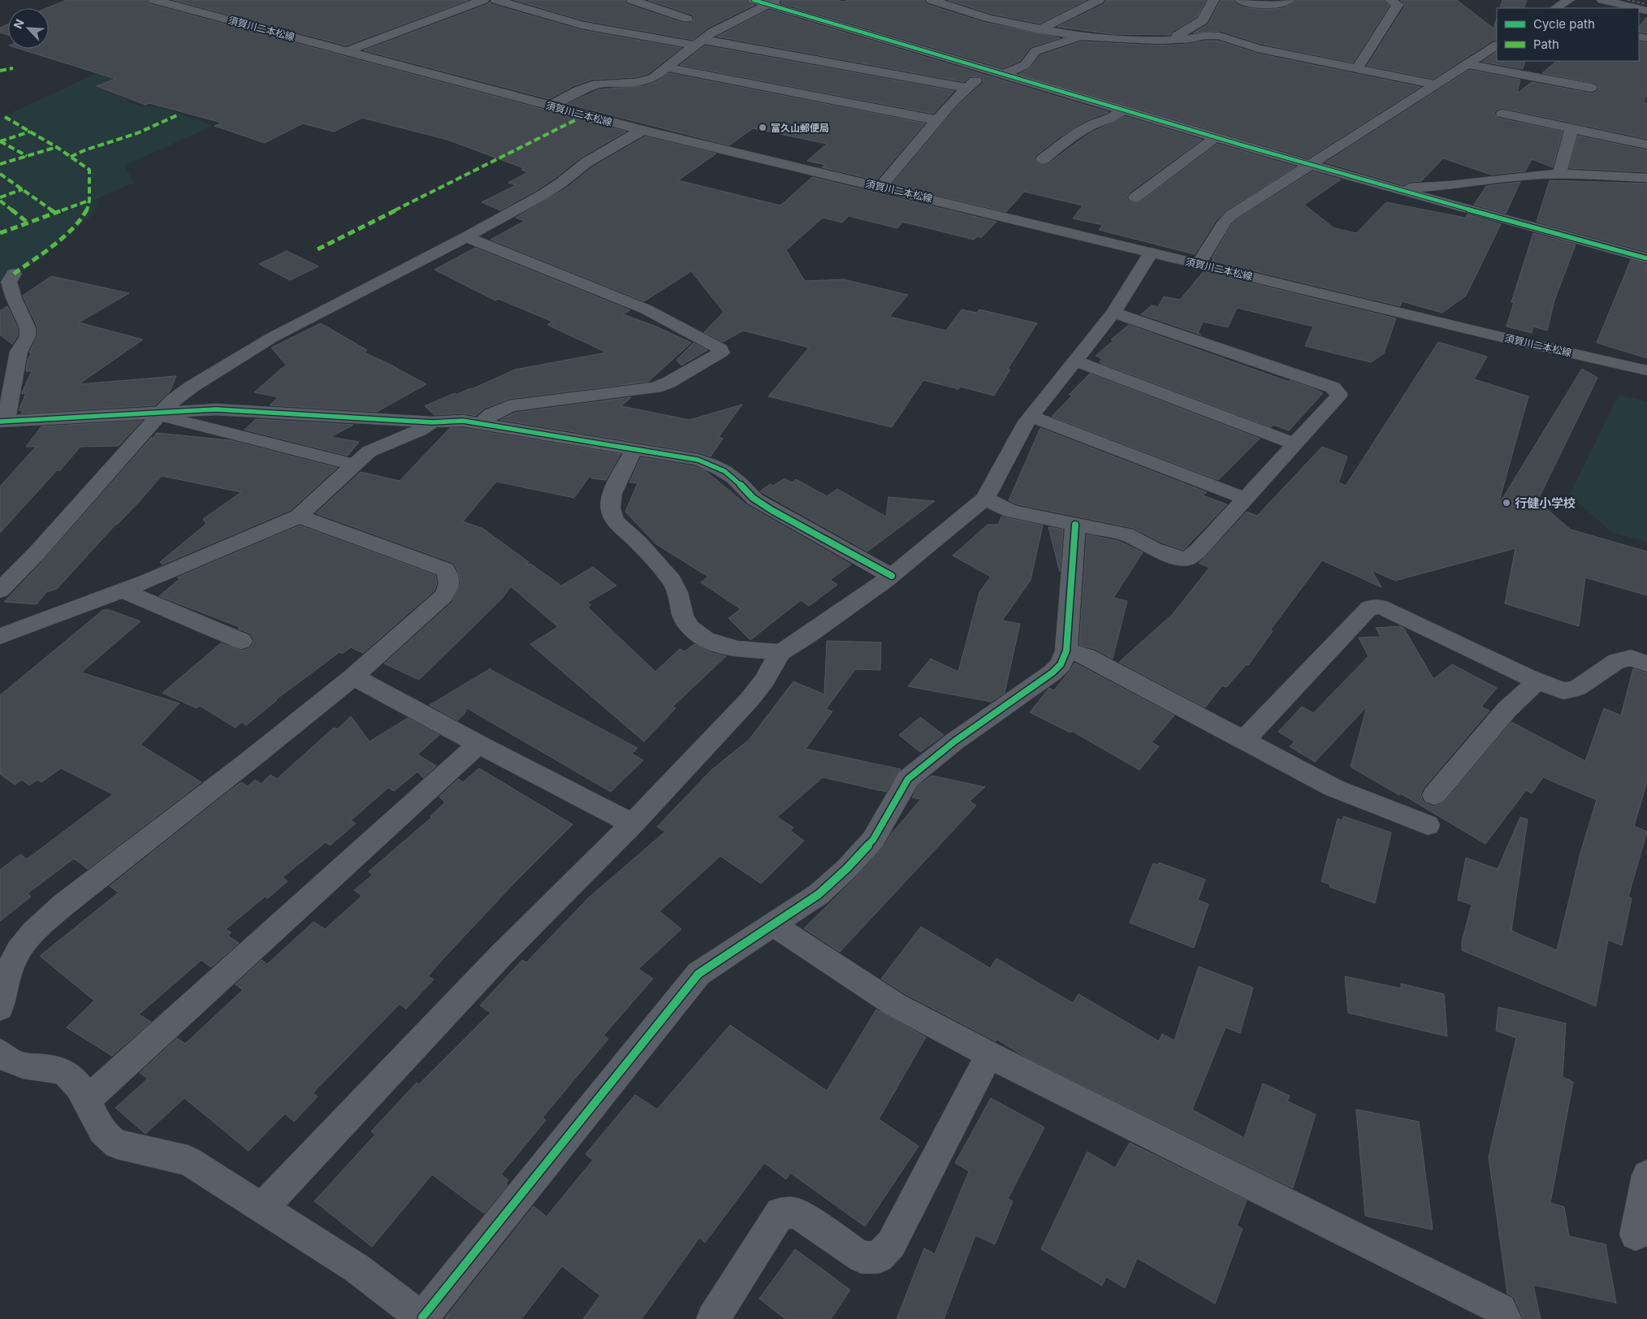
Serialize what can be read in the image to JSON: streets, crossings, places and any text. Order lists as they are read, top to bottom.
{
  "streets": {
    "main road": ["須賀川二本松線"]
  },
  "places": ["富久山郵便局", "行健小学校"],
  "legend": ["Cycle path", "Path"],
  "north": "top left"
}
